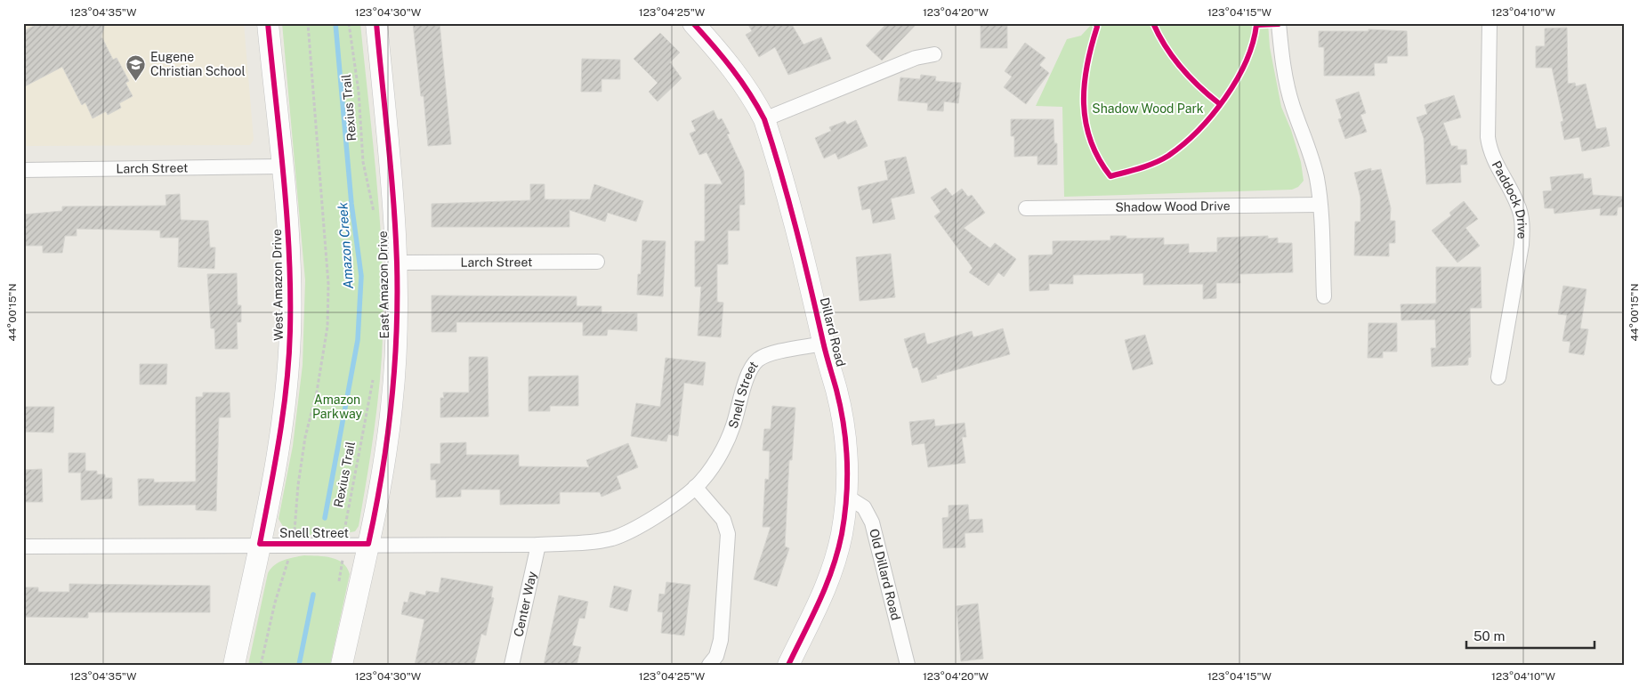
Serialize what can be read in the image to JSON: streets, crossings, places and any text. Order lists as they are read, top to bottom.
{
  "streets": {
    "street": [
      "Larch Street",
      "Paddock Drive",
      "Shadow Wood Drive",
      "West Amazon Drive",
      "East Amazon Drive",
      "Dillard Road",
      "Snell Street",
      "Old Dillard Road",
      "Center Way"
    ],
    "path": ["Rexius Trail"]
  },
  "crossings": [
    ["Rexius Trail", "Snell Street"],
    ["Larch Street", "West Amazon Drive"],
    ["Larch Street", "East Amazon Drive"],
    ["West Amazon Drive", "Snell Street"],
    ["East Amazon Drive", "Snell Street"],
    ["Dillard Road", "Snell Street"],
    ["Dillard Road", "Old Dillard Road"],
    ["Snell Street", "Center Way"]
  ],
  "water": ["Amazon Creek"],
  "parks": ["Shadow Wood Park", "Amazon Parkway"],
  "places": {
    "school or university": ["Eugene Christian School"]
  },
  "scale_bar": "50 m",
  "coordinates": [
    "123°04'35\"W",
    "123°04'30\"W",
    "123°04'25\"W",
    "123°04'20\"W",
    "123°04'15\"W",
    "123°04'10\"W",
    "44°00'15\"N"
  ]
}
